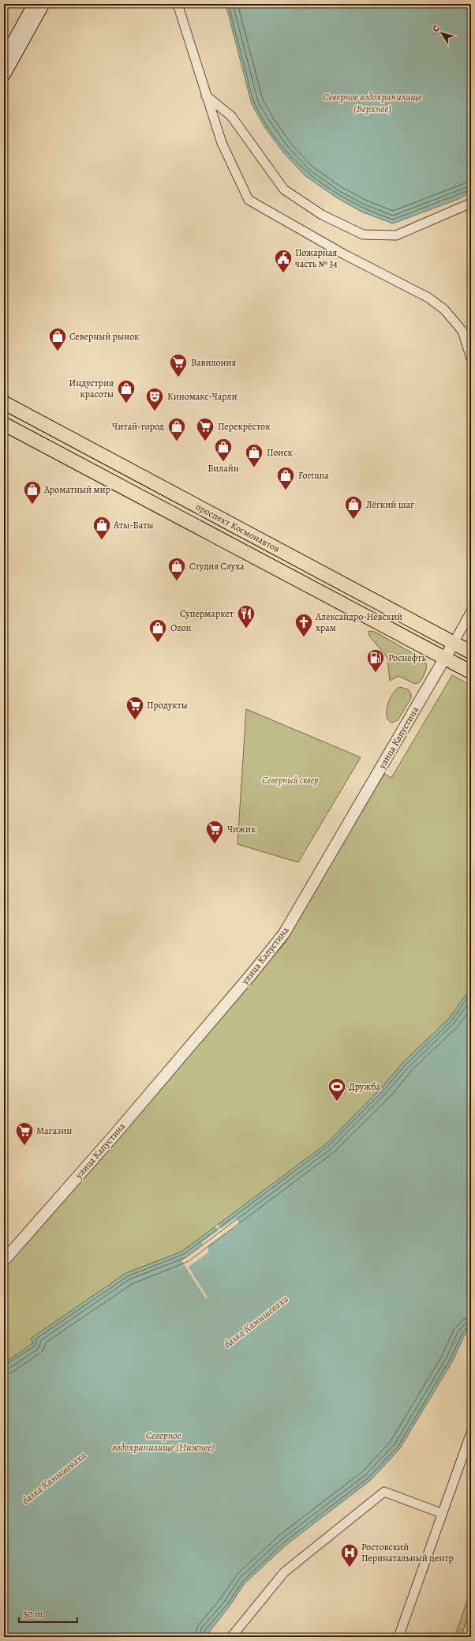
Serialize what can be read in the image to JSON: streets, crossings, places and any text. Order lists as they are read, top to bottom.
{
  "streets": {
    "main road": ["проспект Космонавтов"],
    "street": ["улица Капустина"]
  },
  "crossings": [
    ["проспект Космонавтов", "улица Капустина"]
  ],
  "water": ["Северное водохранилище (Верхнее)", "балка Камышеваха", "Северное водохранилище (Нижнее)"],
  "parks": ["Северный сквер"],
  "places": {
    "public building": ["Пожарная часть № 34"],
    "shop": [
      "Северный рынок",
      "Индустрия красоты",
      "Читай-город",
      "Билайн",
      "Поиск",
      "Fortuna",
      "Ароматный мир",
      "Лёгкий шаг",
      "Аты-Баты",
      "Студия Слуха",
      "Ozon"
    ],
    "supermarket": [
      "Вавилония",
      "Перекрёсток",
      "Продукты",
      "Чижик",
      "Магазин"
    ],
    "theatre": ["Киномакс-Чарли"],
    "restaurant": ["Супермаркет"],
    "church": ["Александро-Невский храм"],
    "fuel station": ["Роснефть"],
    "sports": ["Дружба"],
    "hospital": ["Ростовский Перинатальный центр"]
  },
  "scale_bar": "50 m",
  "north": "top left"
}
